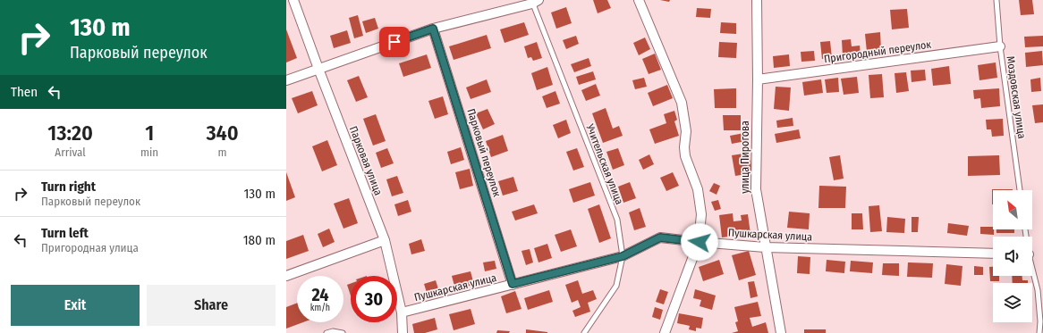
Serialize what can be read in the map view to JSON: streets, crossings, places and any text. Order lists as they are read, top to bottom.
{
  "streets": {
    "street": [
      "Пригородный переулок",
      "Парковый переулок",
      "улица Пирогова",
      "Парковая улица",
      "Пушкарская улица"
    ],
    "lane": ["Моздовская улица", "Учительская улица"]
  },
  "crossings": [
    ["Пригородный переулок", "Моздовская улица"],
    ["Пригородный переулок", "улица Пирогова"],
    ["Парковый переулок", "Пушкарская улица"],
    ["улица Пирогова", "Пушкарская улица"],
    ["Парковая улица", "Пушкарская улица"],
    ["Учительская улица", "Пушкарская улица"]
  ],
  "north": "top left",
  "page": {
    "turn": ["130 m", "Парковый переулок"],
    "then": "Then",
    "eta": [
      "13:20",
      "Arrival",
      "1",
      "min",
      "340",
      "m"
    ],
    "list": [
      {
        "name": "Turn right",
        "note": "Парковый переулок",
        "value": "130 m"
      },
      {
        "name": "Turn left",
        "note": "Пригородная улица",
        "value": "180 m"
      }
    ],
    "speed": "24 km/h",
    "limit": "30",
    "buttons": ["Exit", "Share"]
  }
}
